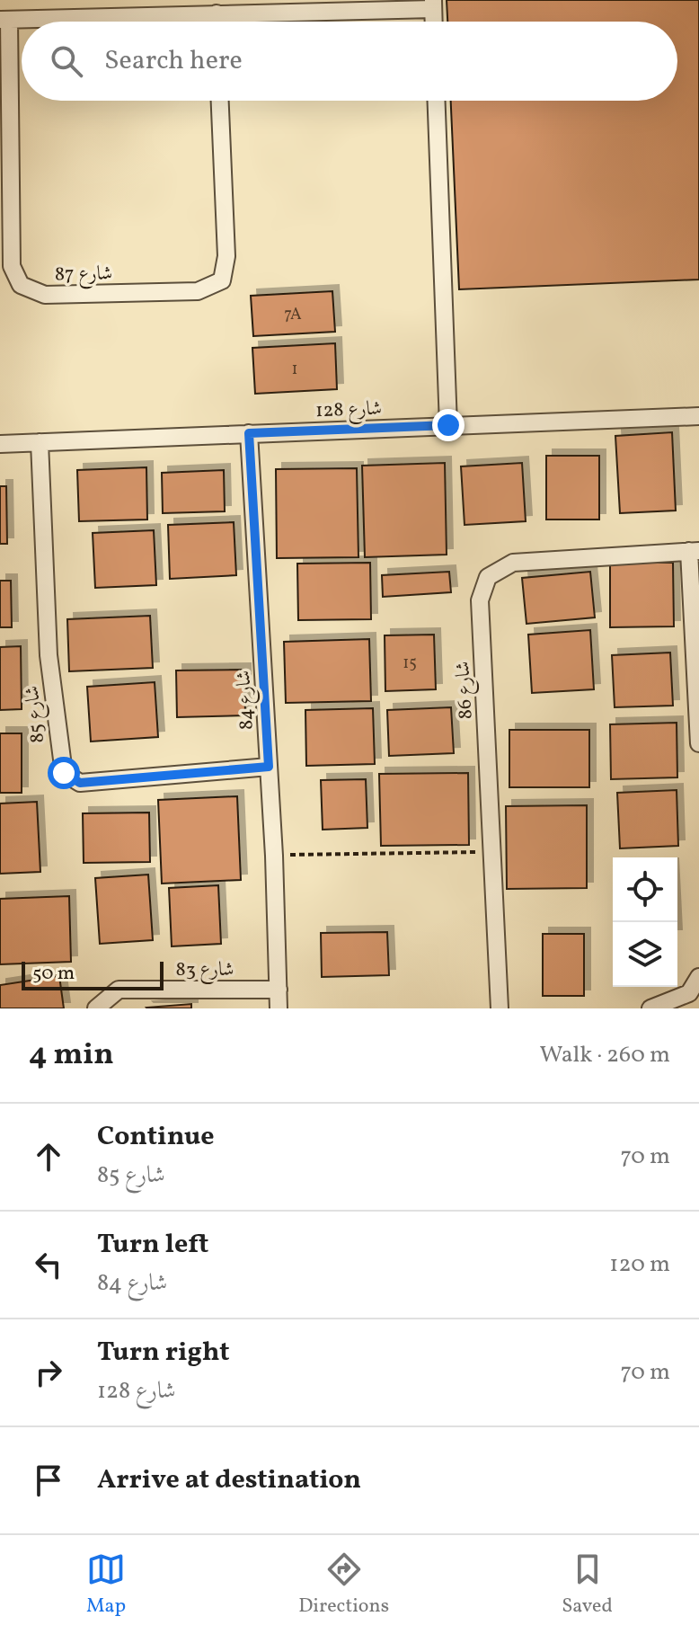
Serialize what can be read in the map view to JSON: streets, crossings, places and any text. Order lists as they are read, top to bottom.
{
  "streets": {
    "street": [
      "شارع 87",
      "شارع 128",
      "شارع 86",
      "شارع 84",
      "شارع 85",
      "شارع 83"
    ]
  },
  "crossings": [
    ["شارع 128", "شارع 84"],
    ["شارع 128", "شارع 85"],
    ["شارع 84", "شارع 85"],
    ["شارع 84", "شارع 83"]
  ],
  "house_numbers": ["7A", "1", "15"],
  "scale_bar": "50 m",
  "page": {
    "search": "Search here",
    "scale": "50 m",
    "heading": ["4 min", "Walk · 260 m"],
    "list": [
      ["Continue", "شارع 85", "70 m"],
      ["Turn left", "شارع 84", "120 m"],
      ["Turn right", "شارع 128", "70 m"],
      "Arrive at destination"
    ],
    "nav": ["Map", "Directions", "Saved"]
  }
}
